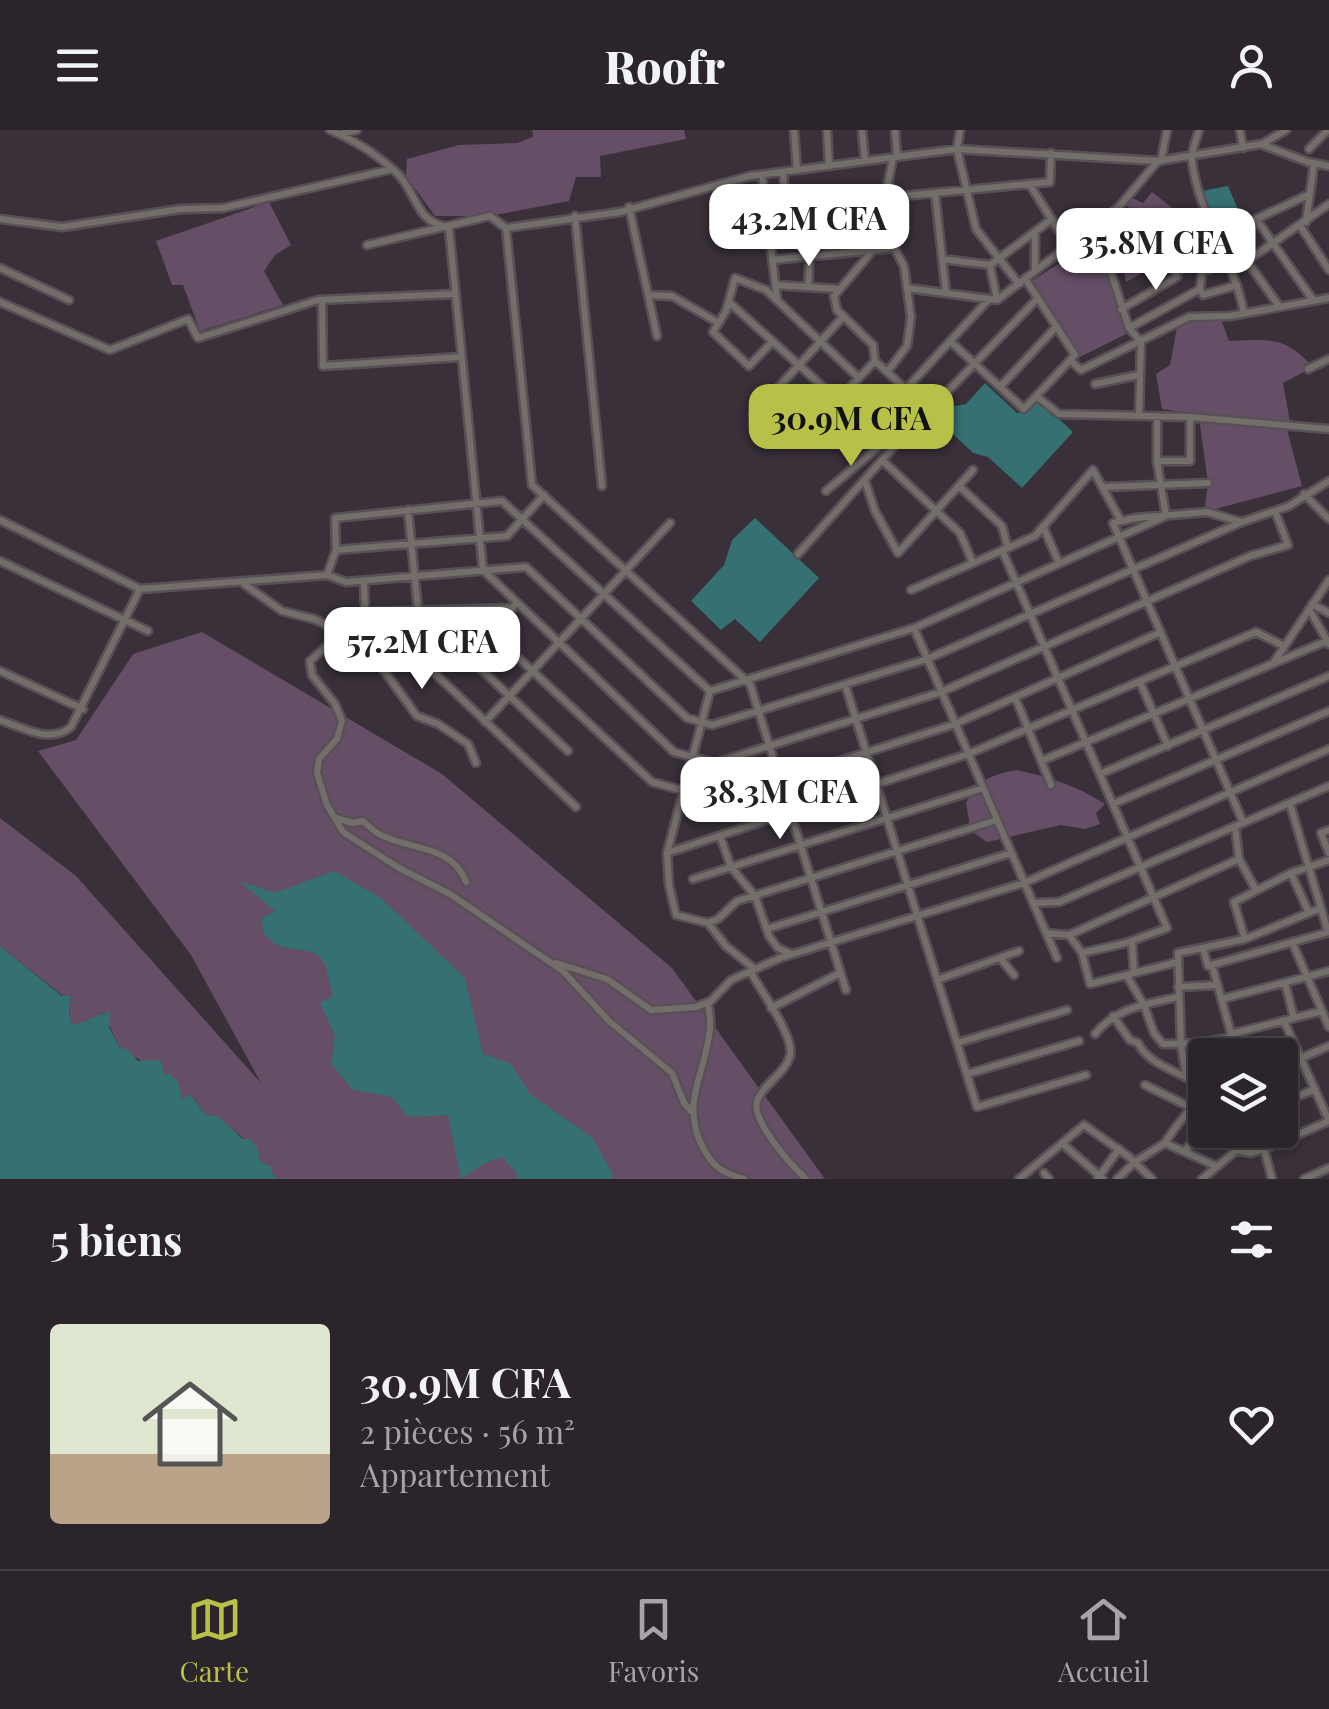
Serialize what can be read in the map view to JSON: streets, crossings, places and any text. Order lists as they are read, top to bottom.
{
  "page": {
    "header": "Roofr",
    "price": [
      "43.2M CFA",
      "35.8M CFA",
      "30.9M CFA",
      "57.2M CFA",
      "38.3M CFA"
    ],
    "heading": "5 biens",
    "list": [
      {
        "name": "30.9M CFA",
        "note": "2 pièces · 56 m² · Appartement"
      }
    ],
    "tabs": ["Carte", "Favoris", "Accueil"]
  }
}
